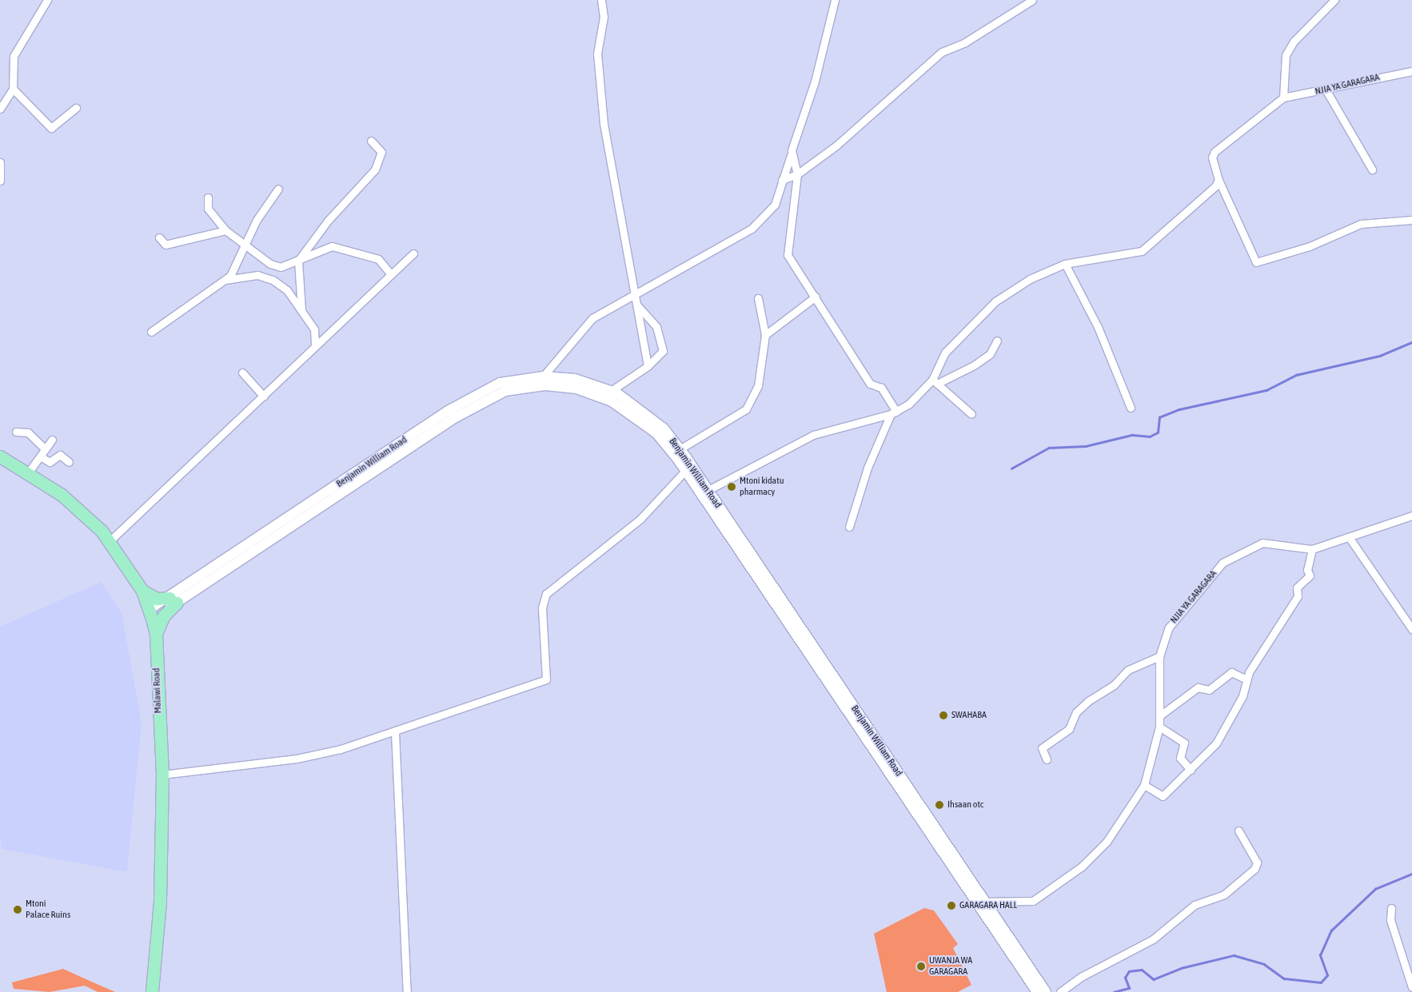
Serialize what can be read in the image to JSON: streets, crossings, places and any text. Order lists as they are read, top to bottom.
{
  "streets": {
    "main road": ["Benjamin William Road", "Malawi Road"],
    "street": ["NJIA YA GARAGARA"]
  },
  "crossings": [
    ["NJIA YA GARAGARA", "Benjamin William Road"],
    ["Benjamin William Road", "Malawi Road"]
  ],
  "places": [
    "Mtoni kidatu pharmacy",
    "SWAHABA",
    "Ihsaan otc",
    "GARAGARA HALL",
    "Mtoni Palace Ruins",
    "UWANJA WA GARAGARA"
  ]
}
